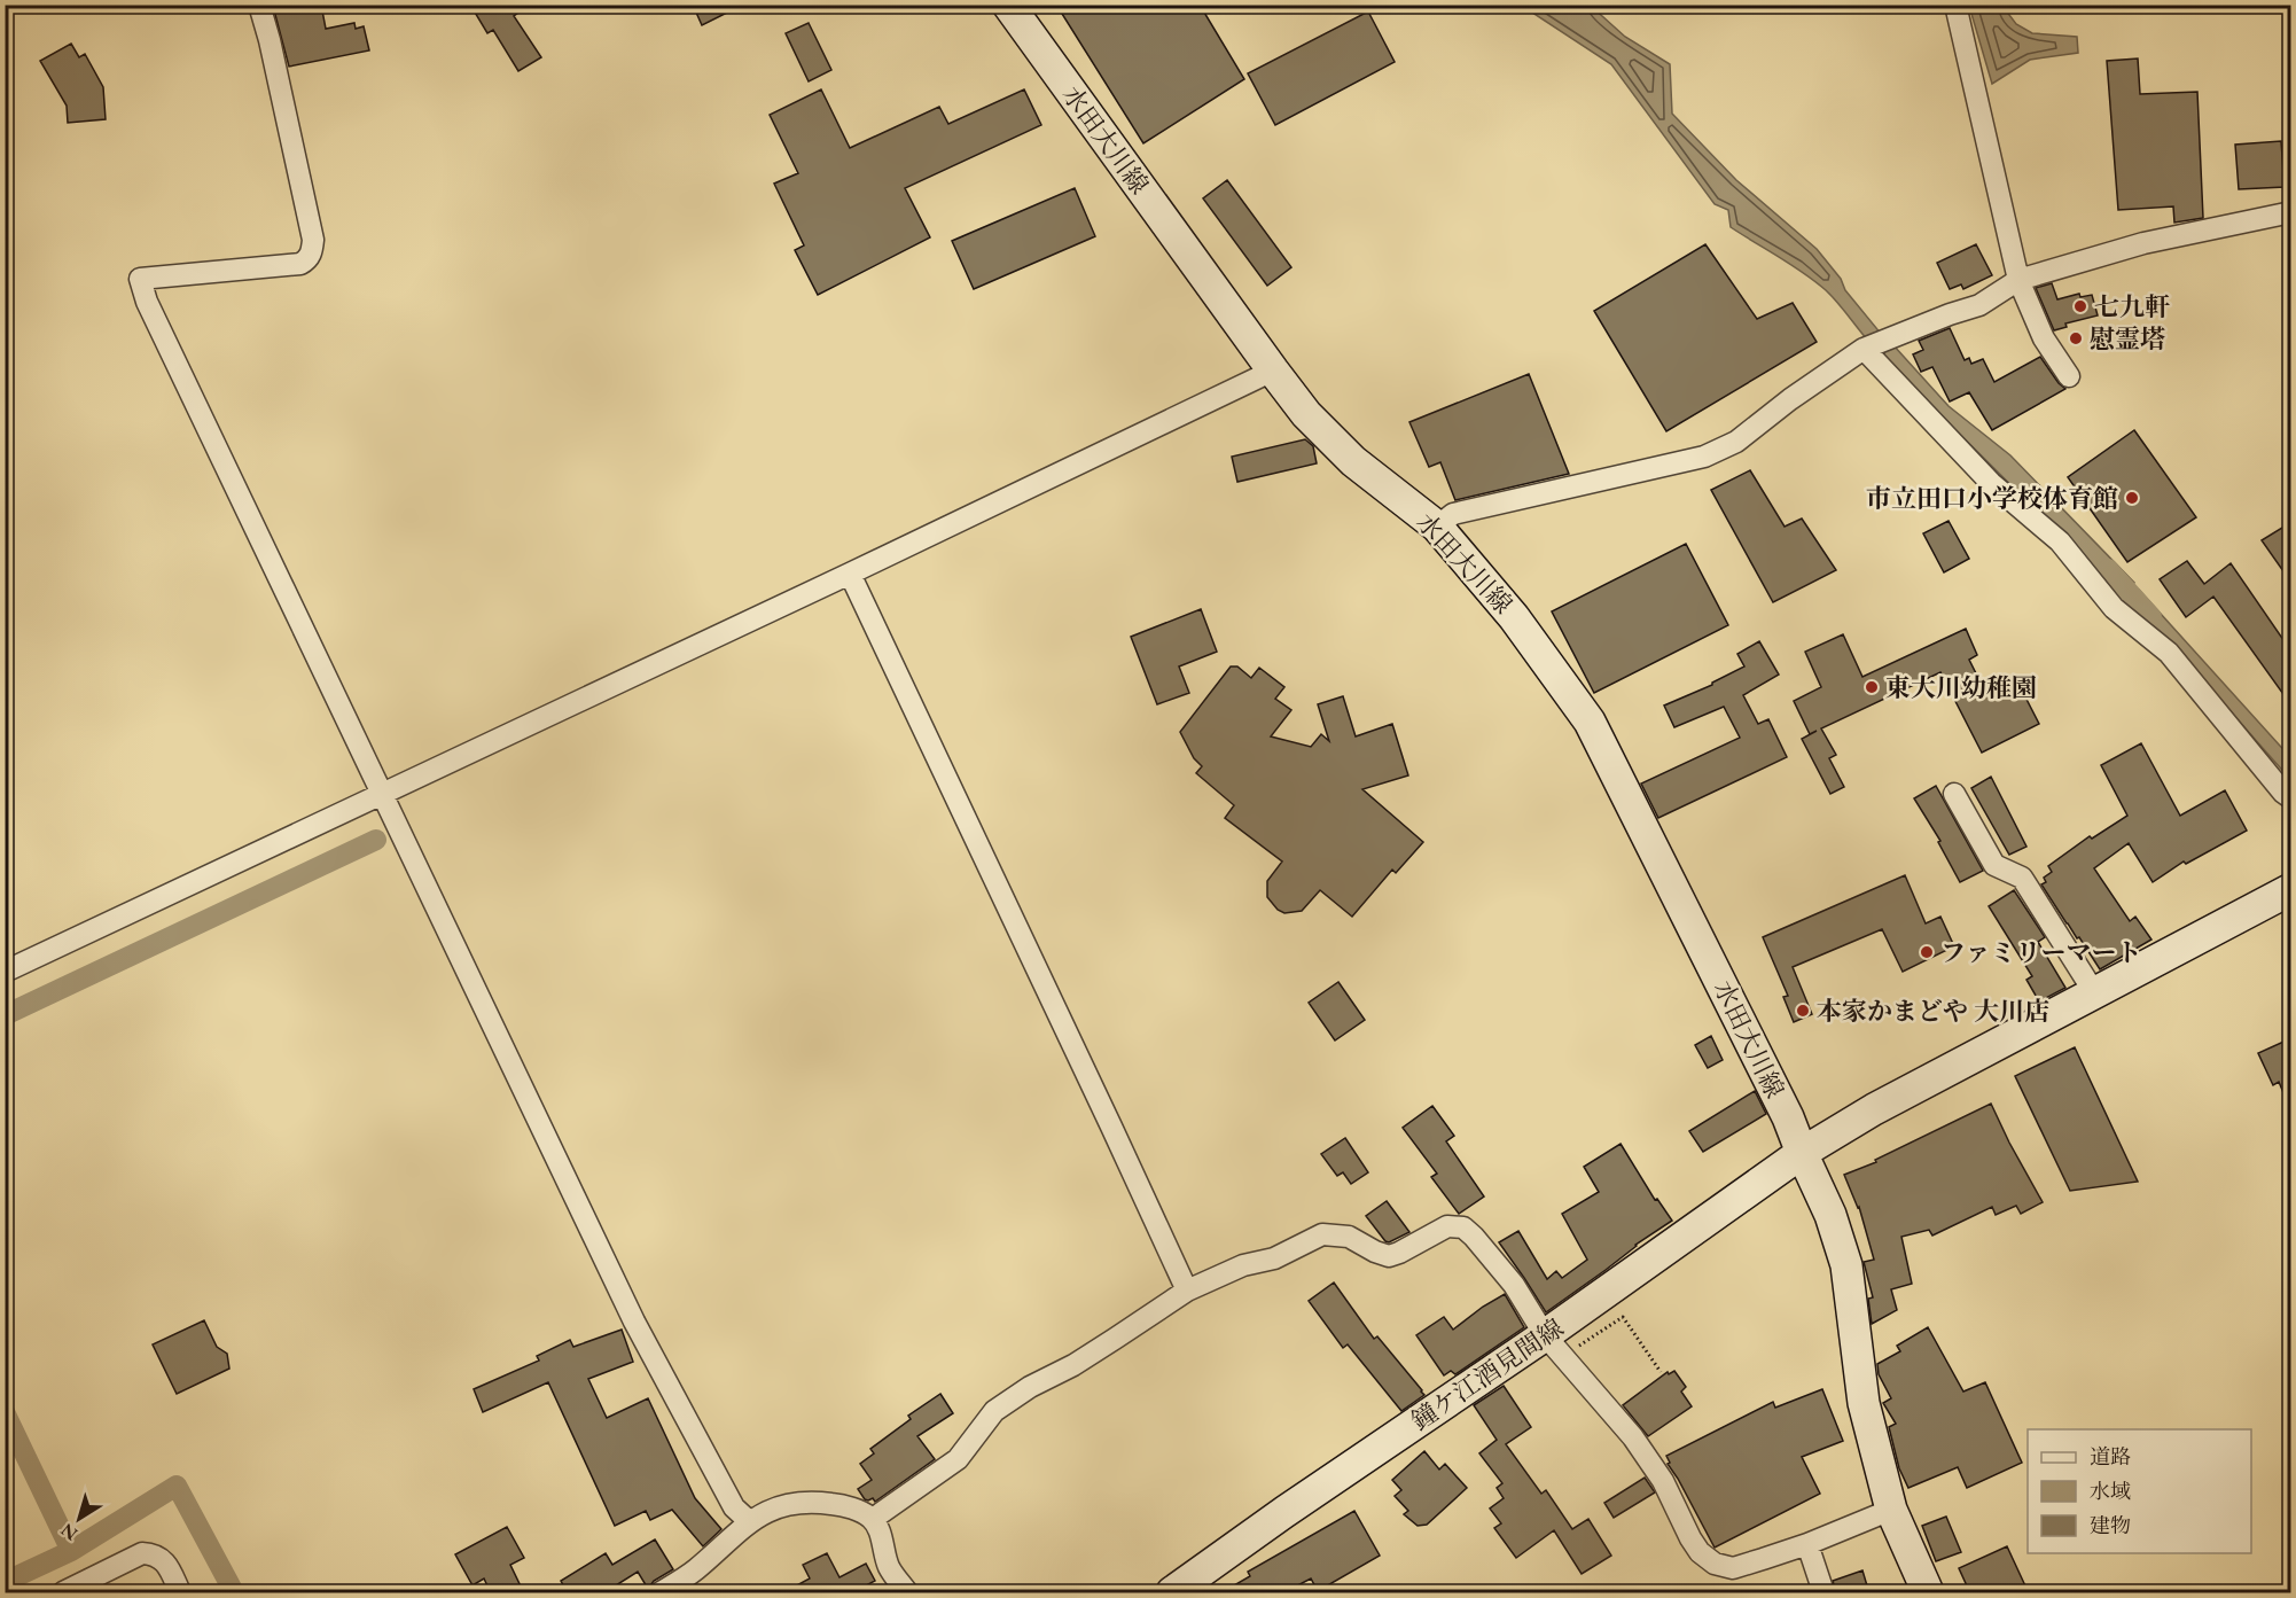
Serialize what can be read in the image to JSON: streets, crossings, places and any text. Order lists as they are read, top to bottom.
{
  "streets": {
    "main road": ["水田大川線", "鐘ケ江酒見間線"]
  },
  "crossings": [
    ["水田大川線", "鐘ケ江酒見間線"]
  ],
  "places": [
    "七九軒",
    "慰霊塔",
    "市立田口小学校体育館",
    "東大川幼稚園",
    "ファミリーマート",
    "本家かまどや 大川店"
  ],
  "legend": ["道路", "水域", "建物"],
  "north": "bottom left"
}
